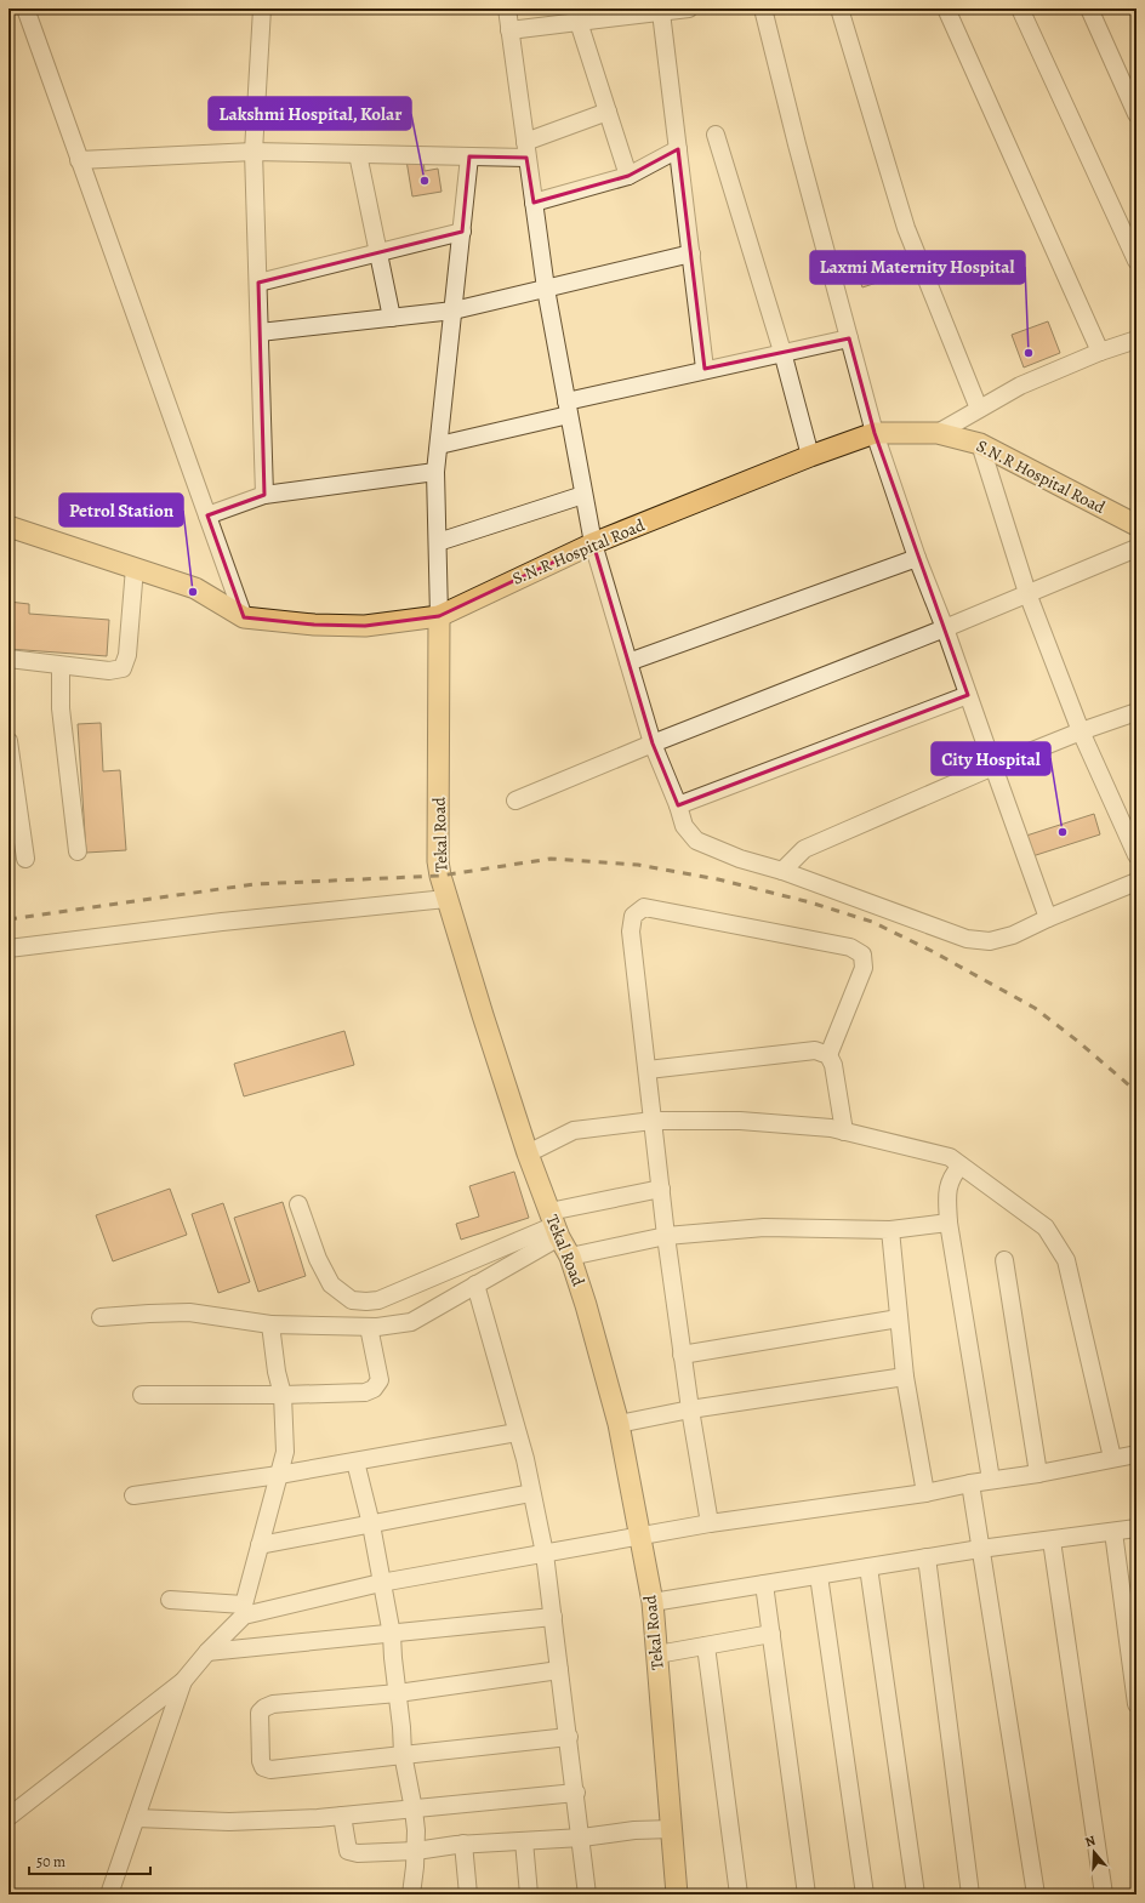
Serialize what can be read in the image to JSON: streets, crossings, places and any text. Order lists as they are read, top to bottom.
{
  "streets": {
    "main road": ["S.N.R Hospital Road", "Tekal Road"]
  },
  "crossings": [
    ["S.N.R Hospital Road", "Tekal Road"]
  ],
  "places": [
    "Lakshmi Hospital, Kolar",
    "Laxmi Maternity Hospital",
    "Petrol Station",
    "City Hospital"
  ],
  "scale_bar": "50 m",
  "north": "top"
}
